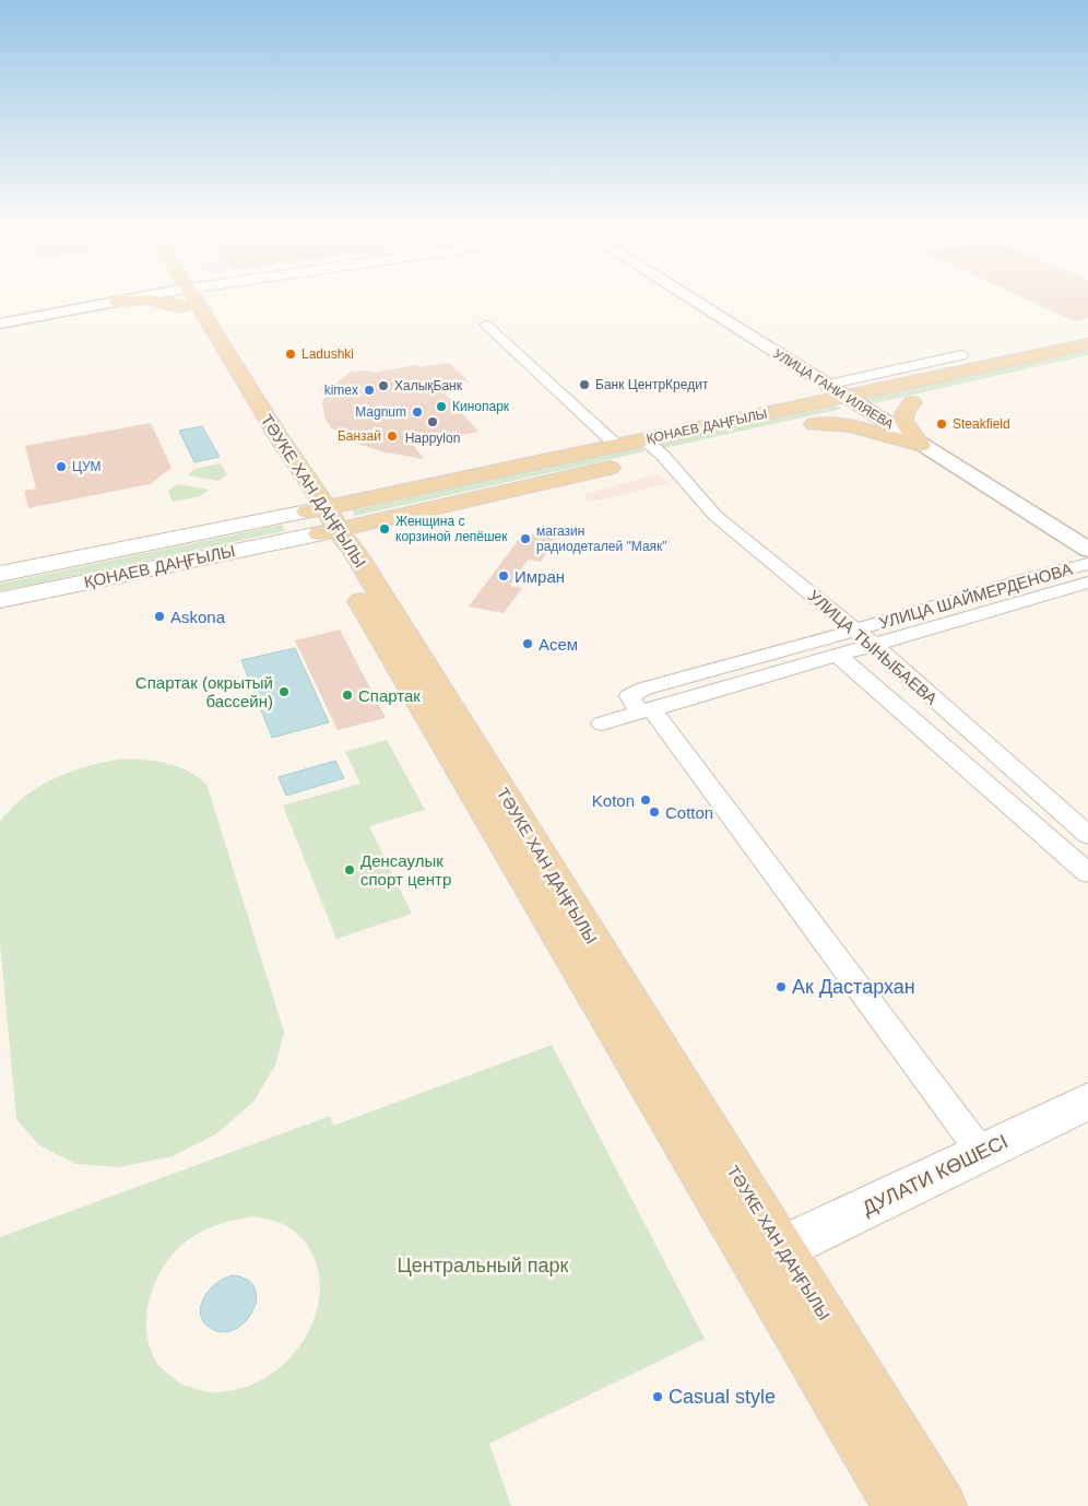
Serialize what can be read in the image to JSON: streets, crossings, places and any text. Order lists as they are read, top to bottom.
{
  "streets": {
    "main road": ["ҚОНАЕВ ДАҢҒЫЛЫ", "ТӘУКЕ ХАН ДАҢҒЫЛЫ", "ДУЛАТИ КӨШЕСІ"],
    "street": ["УЛИЦА ГАНИ ИЛЯЕВА", "УЛИЦА ШАЙМЕРДЕНОВА", "УЛИЦА ТЫНЫБАЕВА"]
  },
  "crossings": [
    ["УЛИЦА ГАНИ ИЛЯЕВА", "ҚОНАЕВ ДАҢҒЫЛЫ"],
    ["ҚОНАЕВ ДАҢҒЫЛЫ", "ТӘУКЕ ХАН ДАҢҒЫЛЫ"],
    ["ҚОНАЕВ ДАҢҒЫЛЫ", "УЛИЦА ТЫНЫБАЕВА"],
    ["ТӘУКЕ ХАН ДАҢҒЫЛЫ", "ДУЛАТИ КӨШЕСІ"],
    ["УЛИЦА ШАЙМЕРДЕНОВА", "УЛИЦА ТЫНЫБАЕВА"]
  ],
  "parks": ["Центральный парк"],
  "places": [
    "Ladushki",
    "Банк ЦентрКредит",
    "ХалықБанк",
    "kimex",
    "Кинопарк",
    "Magnum",
    "Happylon",
    "Steakfield",
    "Банзай",
    "ЦУМ",
    "Женщина с корзиной лепёшек",
    "магазин радиодеталей \"Маяк\"",
    "Имран",
    "Askona",
    "Асем",
    "Спартак (окрытый бассейн)",
    "Спартак",
    "Koton",
    "Cotton",
    "Денсаулык спорт центр",
    "Ак Дастархан",
    "Casual style"
  ]
}
